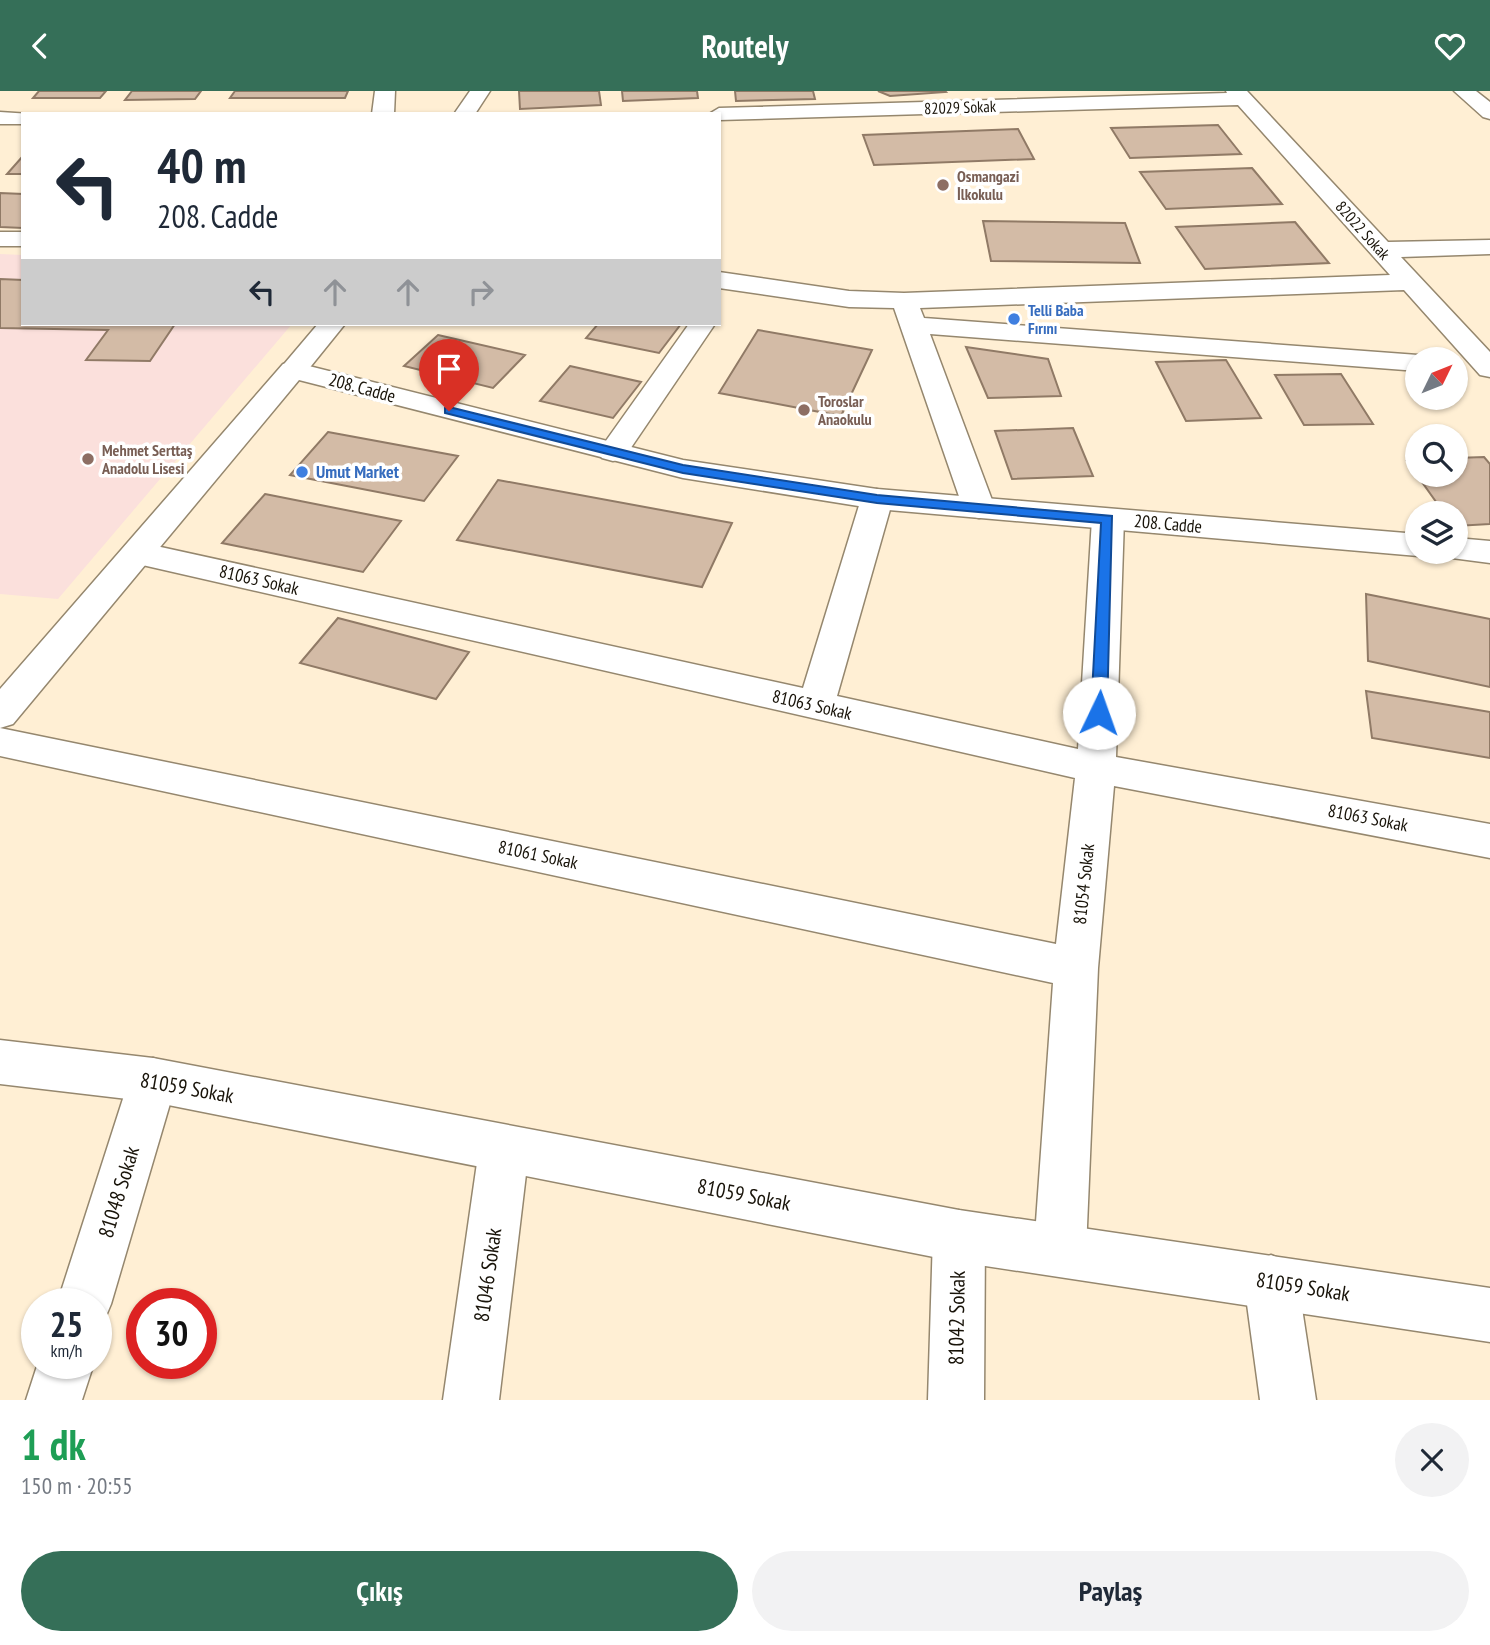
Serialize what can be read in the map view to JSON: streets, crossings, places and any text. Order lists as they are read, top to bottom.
{
  "streets": {
    "street": [
      "82029 Sokak",
      "82022 Sokak",
      "208. Cadde",
      "81063 Sokak",
      "81061 Sokak",
      "81054 Sokak",
      "81059 Sokak",
      "81048 Sokak",
      "81046 Sokak",
      "81042 Sokak"
    ]
  },
  "crossings": [
    ["82029 Sokak", "82022 Sokak"],
    ["208. Cadde", "81054 Sokak"],
    ["81063 Sokak", "81054 Sokak"],
    ["81061 Sokak", "81054 Sokak"],
    ["81054 Sokak", "81059 Sokak"],
    ["81059 Sokak", "81048 Sokak"],
    ["81059 Sokak", "81046 Sokak"],
    ["81059 Sokak", "81042 Sokak"]
  ],
  "places": [
    "Osmangazi İlkokulu",
    "Telli Baba Fırını",
    "Toroslar Anaokulu",
    "Mehmet Serttaş Anadolu Lisesi",
    "Umut Market"
  ],
  "north": "top right",
  "page": {
    "header": "Routely",
    "turn": ["40 m", "208. Cadde"],
    "speed": "25 km/h",
    "limit": "30",
    "heading": ["1 dk", "150 m · 20:55"],
    "buttons": ["Çıkış", "Paylaş"]
  }
}
